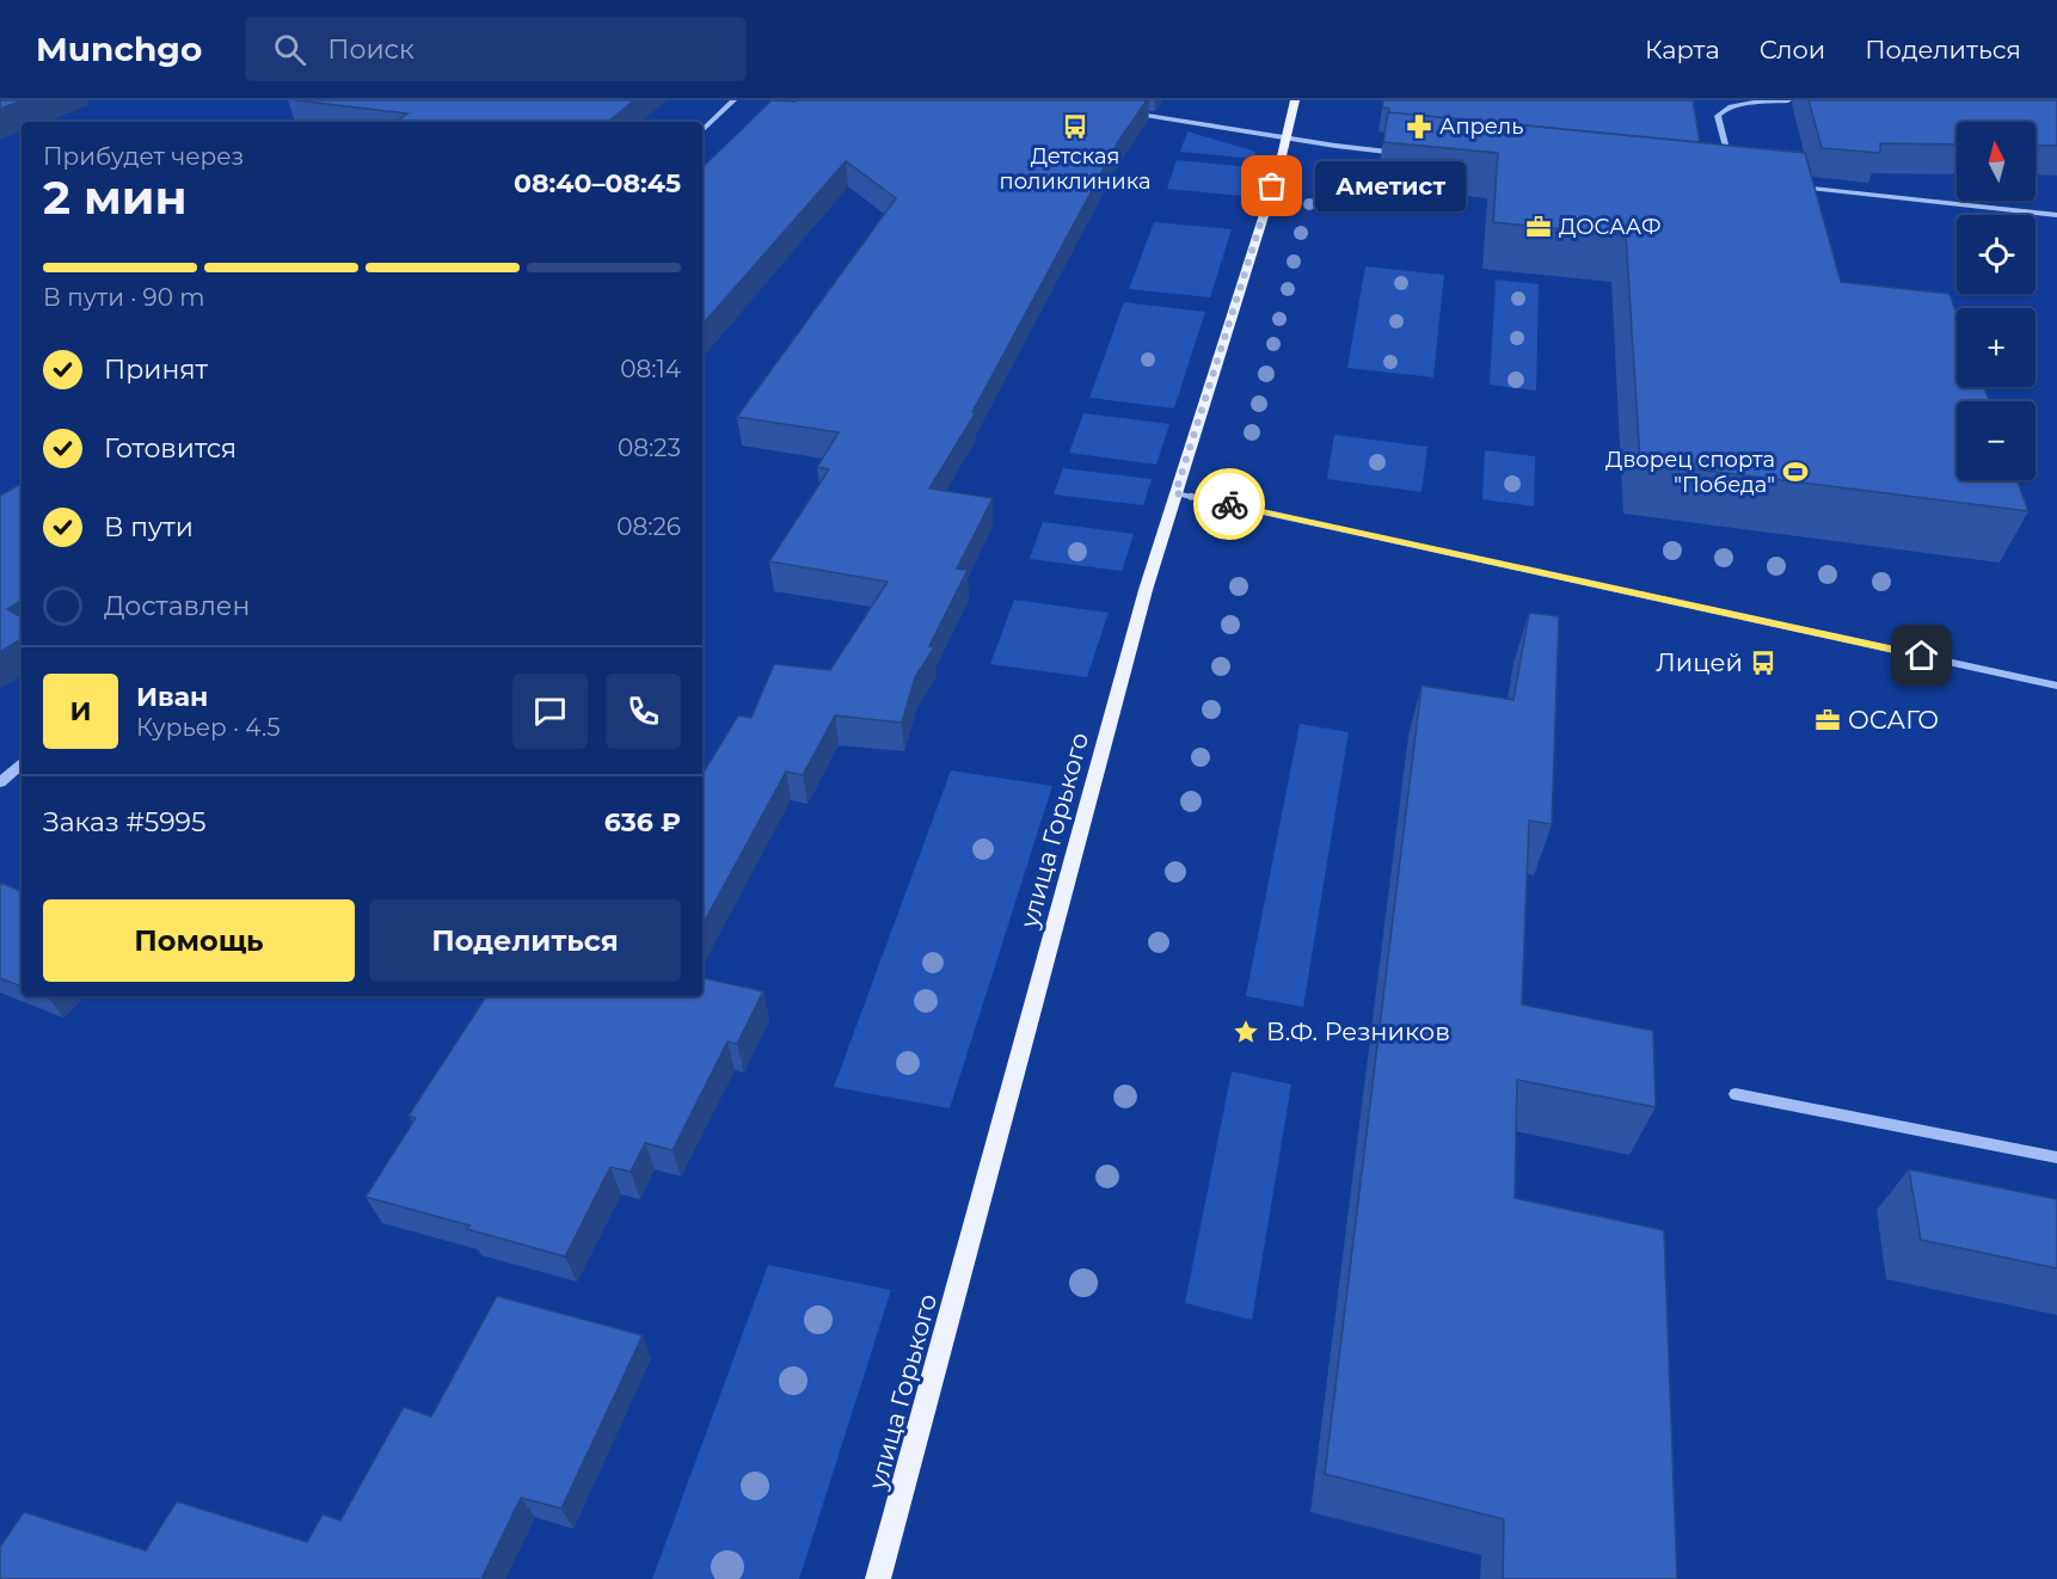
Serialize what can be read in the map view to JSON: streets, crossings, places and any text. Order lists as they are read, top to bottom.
{
  "streets": {
    "main road": ["улица Горького"]
  },
  "places": {
    "bus stop": ["Детская поликлиника", "Лицей"],
    "pharmacy": ["Апрель"],
    "other": ["Аметист"],
    "office": ["ДОСААФ", "ОСАГО"],
    "sports": ["Дворец спорта \"Победа\""],
    "place": ["В.Ф. Резников"]
  },
  "north": "top",
  "page": {
    "header": "Munchgo",
    "search": "Поиск",
    "nav": ["Карта", "Слои", "Поделиться"],
    "map_buttons": ["+", "−"],
    "heading": ["2 мин", "Прибудет через", "08:40–08:45"],
    "panel": [
      "Иван",
      "Курьер · 4.5",
      "Заказ #5995",
      "636 ₽"
    ],
    "bubble": "Аметист",
    "bar": "В пути · 90 m",
    "list": [
      ["Принят", "08:14"],
      ["Готовится", "08:23"],
      ["В пути", "08:26"],
      "Доставлен"
    ],
    "round": "И",
    "buttons": ["Помощь", "Поделиться"]
  }
}
